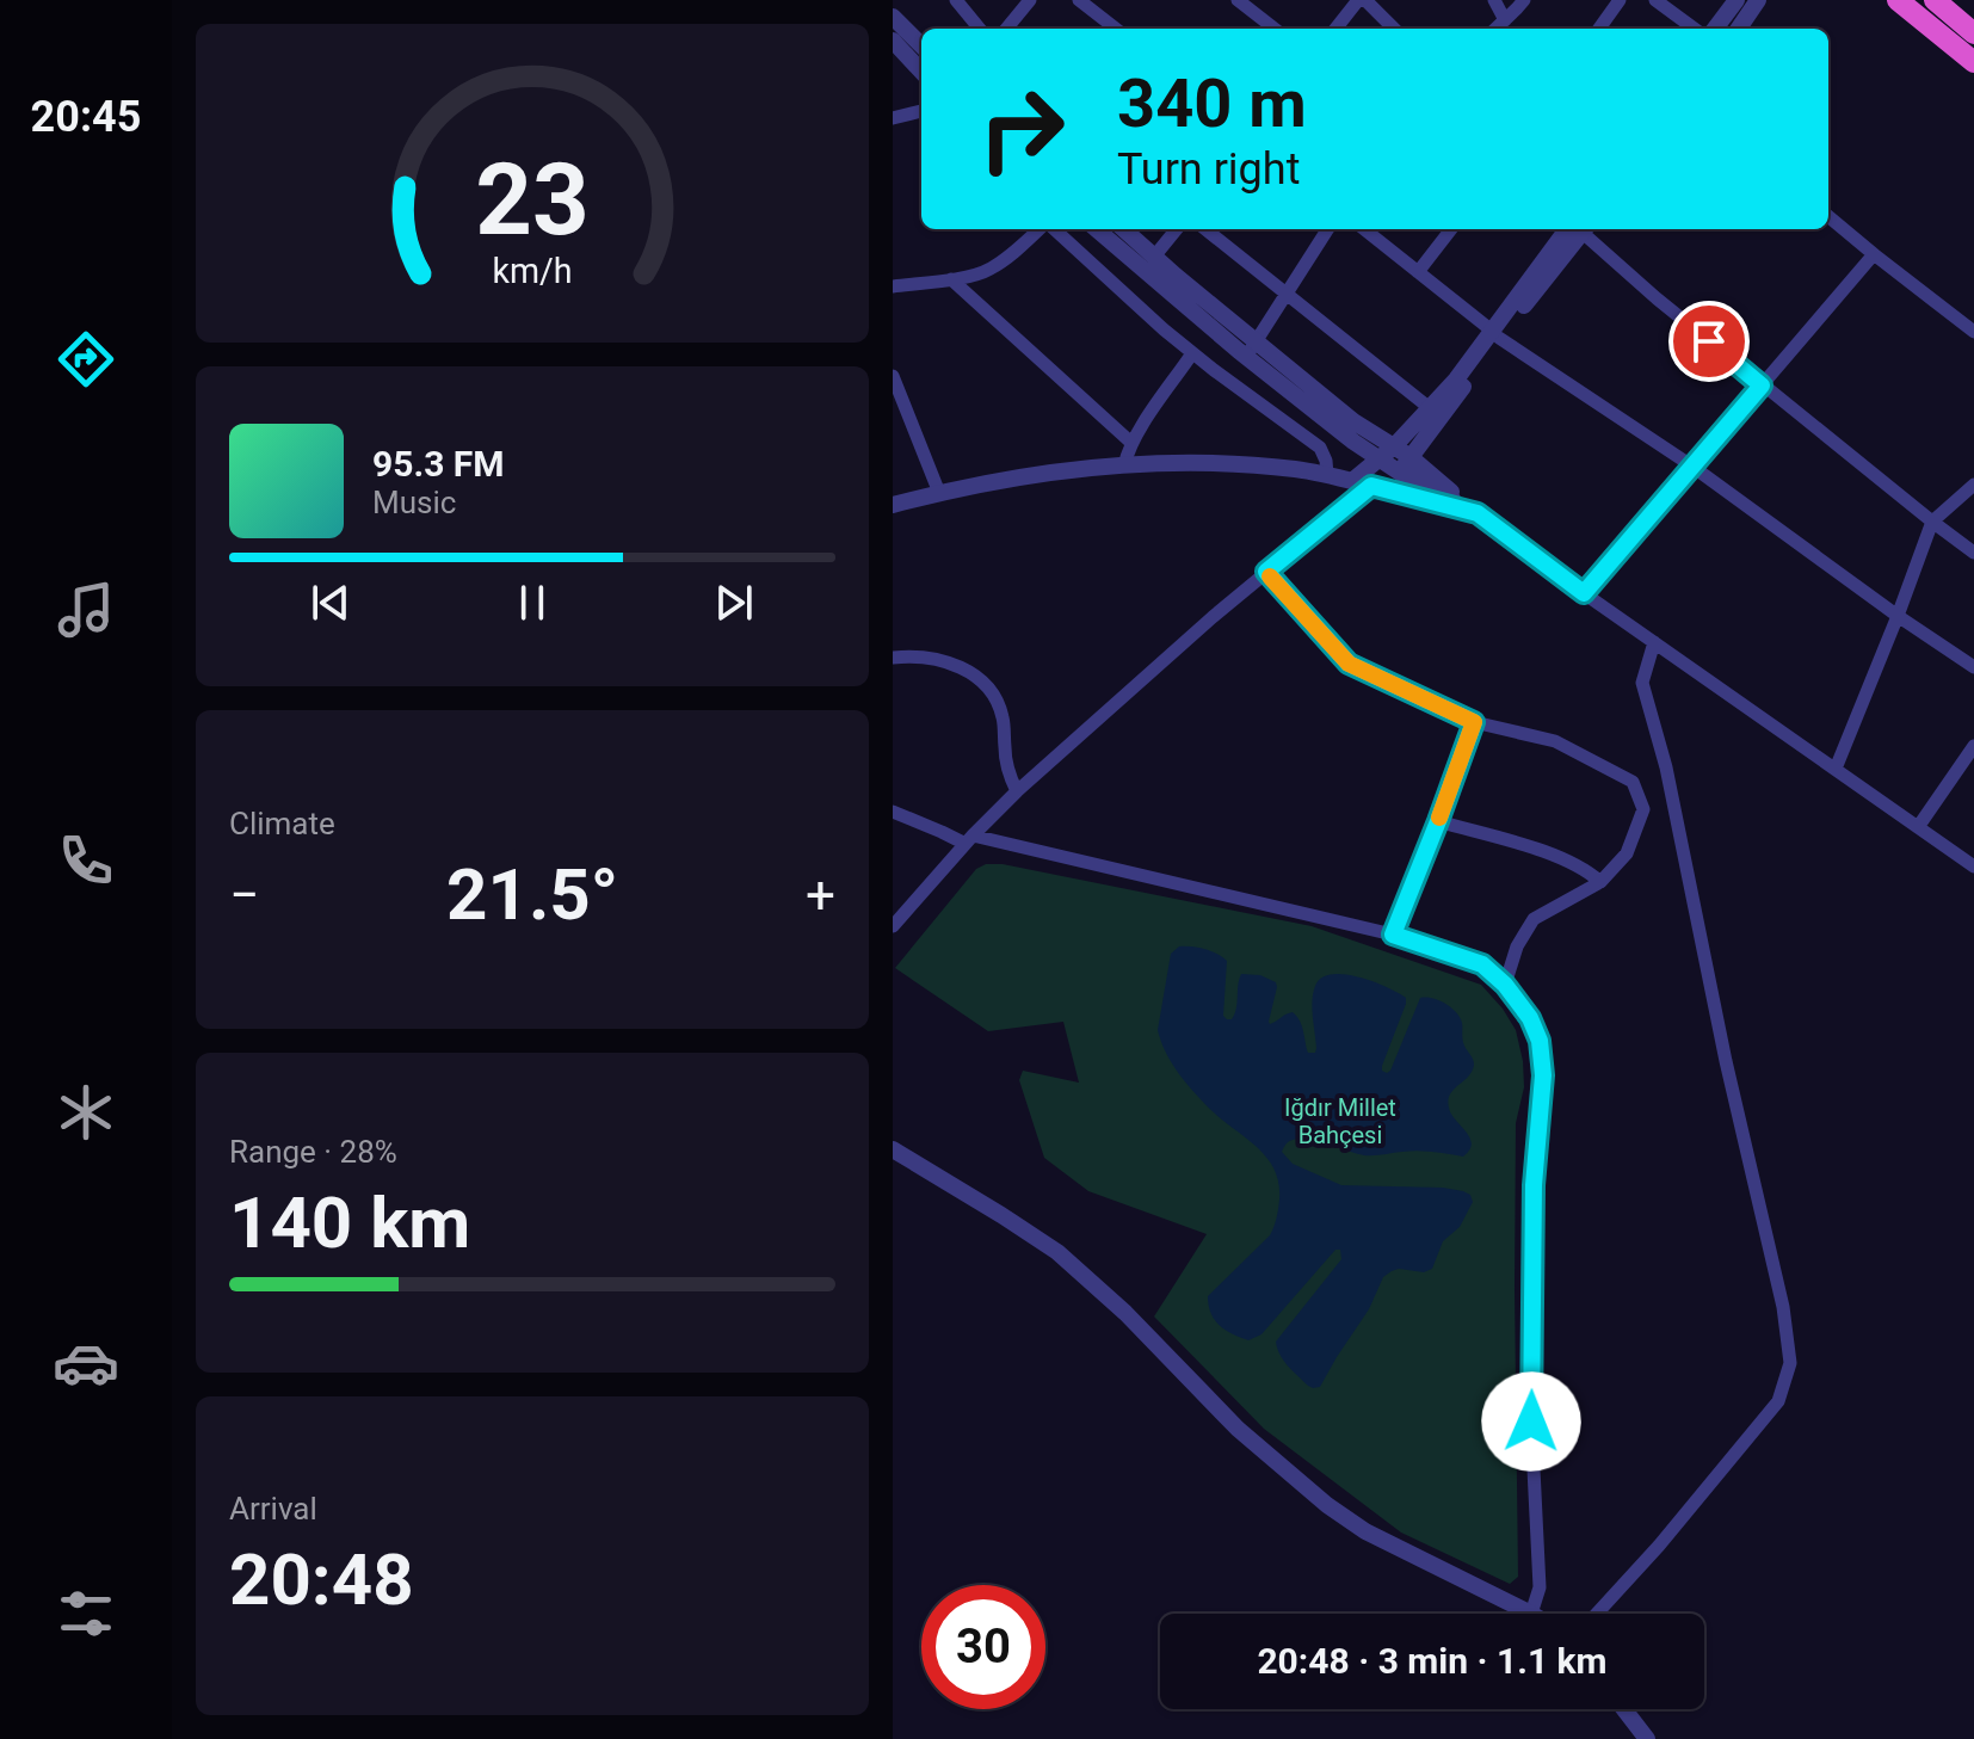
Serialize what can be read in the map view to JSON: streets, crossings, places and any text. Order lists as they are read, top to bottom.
{
  "parks": ["Iğdır Millet Bahçesi"],
  "page": {
    "tabs": "20:45",
    "turn": ["340 m", "Turn right"],
    "song": ["95.3 FM", "Music"],
    "tile": [
      "Climate",
      ["Range · 28%", "140 km"],
      ["Arrival", "20:48"]
    ],
    "heat": ["−", "21.5°", "+"],
    "limit": "30",
    "trip": "20:48 · 3 min · 1.1 km",
    "gauge": ["23", "km/h"]
  }
}
